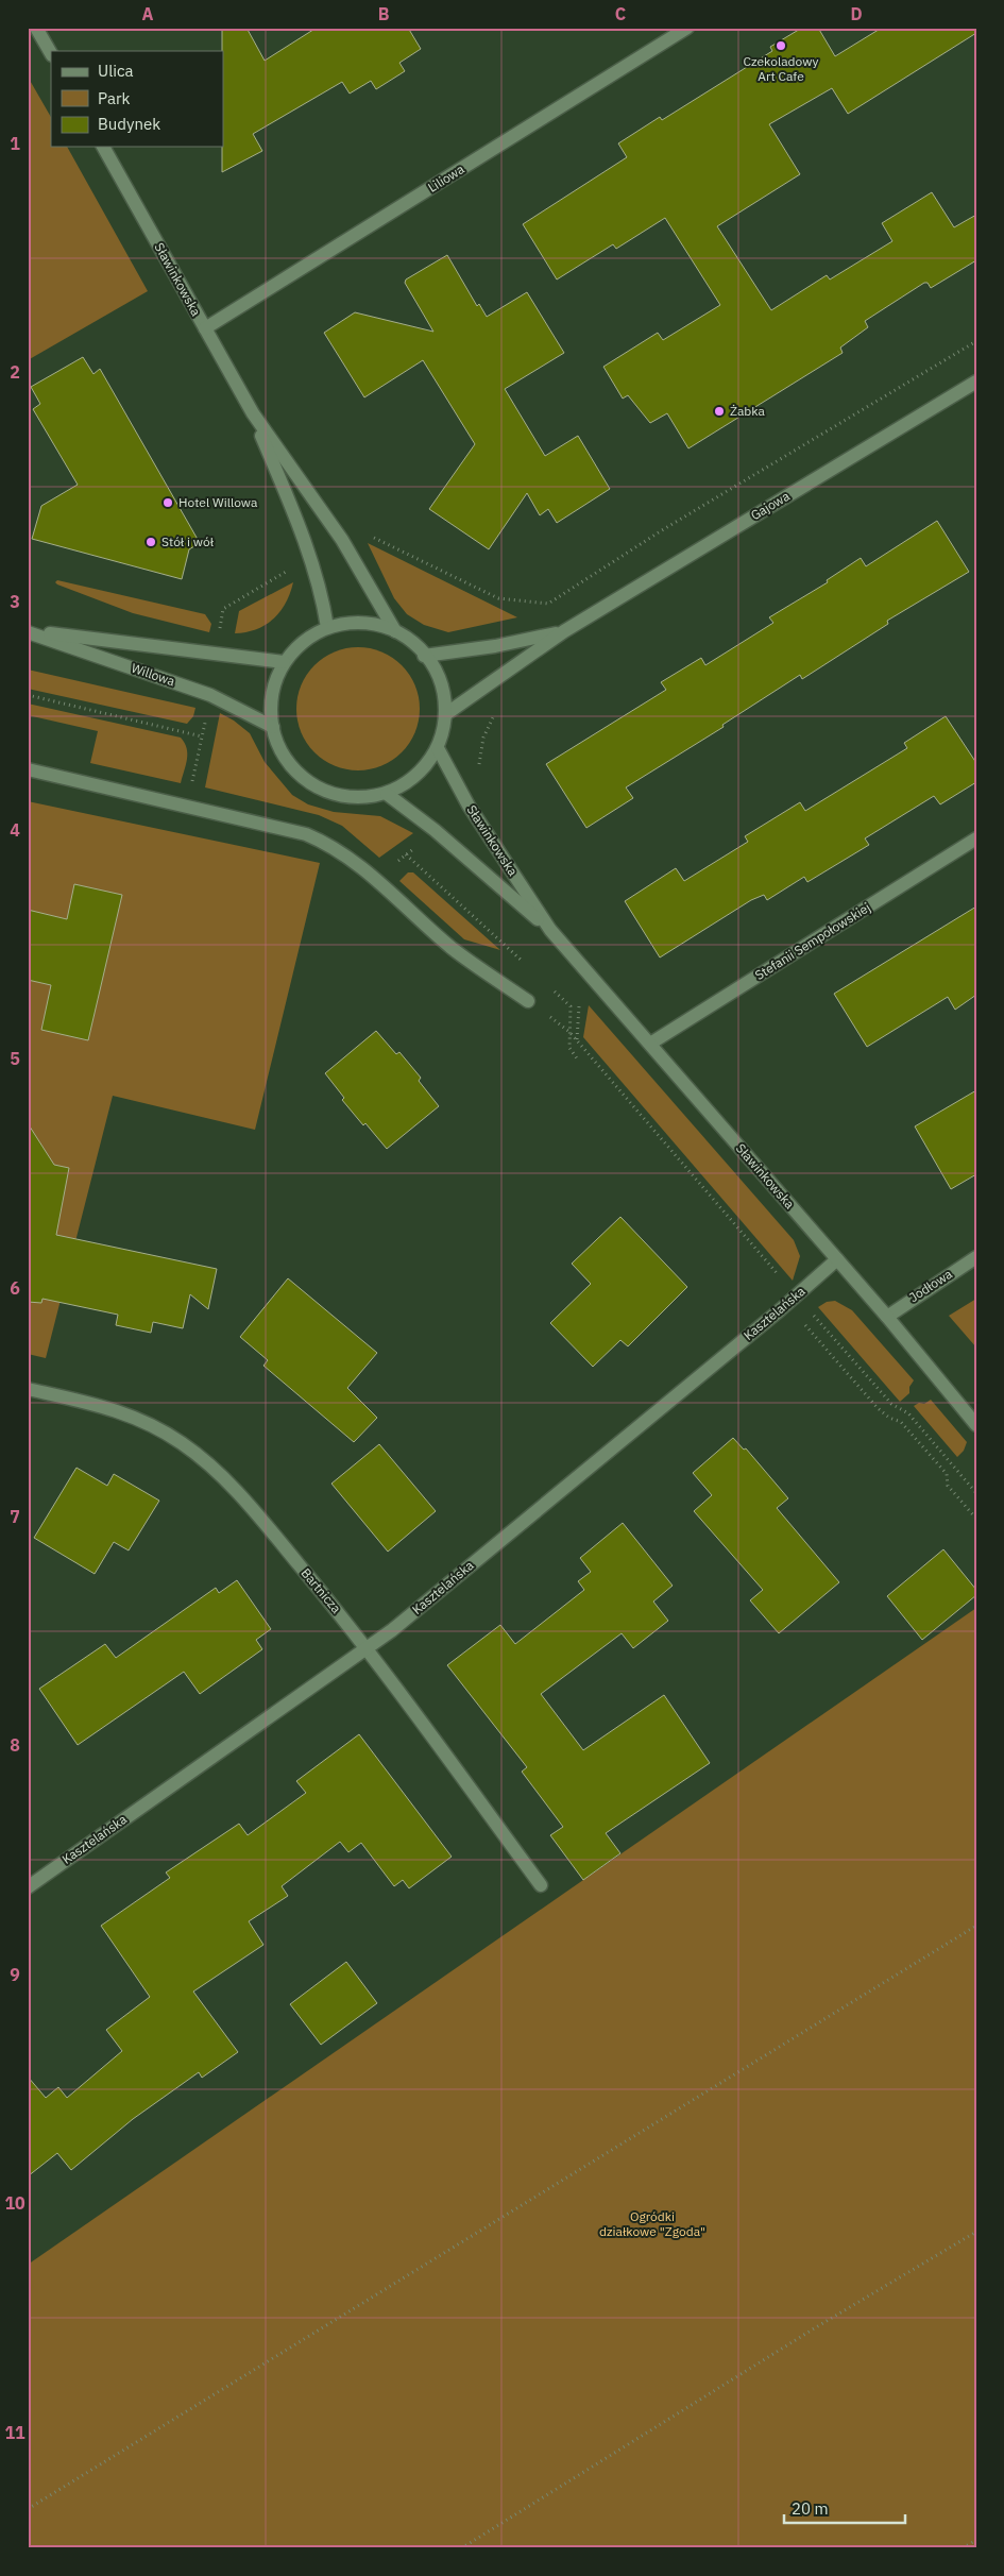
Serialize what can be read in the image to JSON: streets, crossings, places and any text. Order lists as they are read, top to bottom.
{
  "streets": {
    "street": [
      "Liliowa",
      "Sławinkowska",
      "Gajowa",
      "Willowa",
      "Stefanii Sempołowskiej",
      "Jodłowa",
      "Kasztelańska",
      "Bartnicza"
    ]
  },
  "crossings": [
    ["Liliowa", "Sławinkowska"],
    ["Sławinkowska", "Gajowa"],
    ["Sławinkowska", "Willowa"],
    ["Sławinkowska", "Stefanii Sempołowskiej"],
    ["Sławinkowska", "Jodłowa"],
    ["Sławinkowska", "Kasztelańska"],
    ["Gajowa", "Willowa"],
    ["Kasztelańska", "Bartnicza"]
  ],
  "parks": ["Ogródki działkowe \"Zgoda\""],
  "places": [
    "Czekoladowy Art Cafe",
    "Żabka",
    "Hotel Willowa",
    "Stół i wół"
  ],
  "legend": ["Ulica", "Park", "Budynek"],
  "scale_bar": "20 m",
  "grid": {
    "columns": [
      "A",
      "B",
      "C",
      "D"
    ],
    "rows": [
      "1",
      "2",
      "3",
      "4",
      "5",
      "6",
      "7",
      "8",
      "9",
      "10",
      "11"
    ]
  }
}
